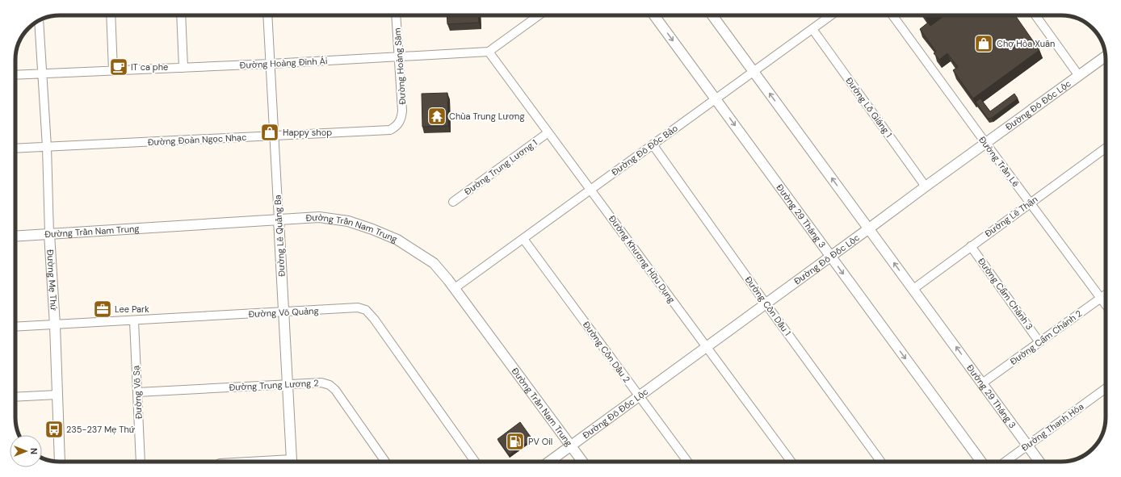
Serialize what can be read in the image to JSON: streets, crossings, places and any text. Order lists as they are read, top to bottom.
{
  "streets": {
    "street": [
      "Đường Hoàng Đình Ái",
      "Đường Hoàng Sâm",
      "Đường Đô Đốc Lộc",
      "Đường Lỗ Giáng 1",
      "Đường Đoàn Ngọc Nhạc",
      "Đường Đô Đốc Bảo",
      "Đường Trần Lê",
      "Đường Trung Lương 1",
      "Đường 29 Tháng 3",
      "Đường Lê Thận",
      "Đường Trần Nam Trung",
      "Đường Lê Quảng Ba",
      "Đường Khương Hữu Dụng",
      "Đường Mẹ Thứ",
      "Đường Cẩm Chánh 3",
      "Đường Cồn Dầu 1",
      "Đường Võ Quảng",
      "Đường Cẩm Chánh 2",
      "Đường Cồn Dầu 2",
      "Đường Trung Lương 2",
      "Đường Võ Sạ",
      "Đường Thanh Hóa"
    ]
  },
  "crossings": [
    ["Đường Hoàng Đình Ái", "Đường Hoàng Sâm"],
    ["Đường Hoàng Đình Ái", "Đường Lê Quảng Ba"],
    ["Đường Hoàng Đình Ái", "Đường Khương Hữu Dụng"],
    ["Đường Hoàng Đình Ái", "Đường Mẹ Thứ"],
    ["Đường Hoàng Sâm", "Đường Đoàn Ngọc Nhạc"],
    ["Đường Đô Đốc Lộc", "Đường Lỗ Giáng 1"],
    ["Đường Đô Đốc Lộc", "Đường Trần Lê"],
    ["Đường Đô Đốc Lộc", "Đường 29 Tháng 3"],
    ["Đường Đô Đốc Lộc", "Đường Trần Nam Trung"],
    ["Đường Đô Đốc Lộc", "Đường Khương Hữu Dụng"],
    ["Đường Đô Đốc Lộc", "Đường Cồn Dầu 1"],
    ["Đường Đô Đốc Lộc", "Đường Cồn Dầu 2"],
    ["Đường Lỗ Giáng 1", "Đường Đô Đốc Bảo"],
    ["Đường Đoàn Ngọc Nhạc", "Đường Lê Quảng Ba"],
    ["Đường Đoàn Ngọc Nhạc", "Đường Mẹ Thứ"],
    ["Đường Đô Đốc Bảo", "Đường 29 Tháng 3"],
    ["Đường Đô Đốc Bảo", "Đường Trần Nam Trung"],
    ["Đường Đô Đốc Bảo", "Đường Khương Hữu Dụng"],
    ["Đường Đô Đốc Bảo", "Đường Cồn Dầu 1"],
    ["Đường Đô Đốc Bảo", "Đường Cồn Dầu 2"],
    ["Đường Trần Lê", "Đường Lê Thận"],
    ["Đường Trần Lê", "Đường Cẩm Chánh 2"],
    ["Đường Trung Lương 1", "Đường Khương Hữu Dụng"],
    ["Đường 29 Tháng 3", "Đường Lê Thận"],
    ["Đường 29 Tháng 3", "Đường Cẩm Chánh 2"],
    ["Đường 29 Tháng 3", "Đường Thanh Hóa"],
    ["Đường Lê Thận", "Đường Cẩm Chánh 3"],
    ["Đường Trần Nam Trung", "Đường Lê Quảng Ba"],
    ["Đường Trần Nam Trung", "Đường Mẹ Thứ"],
    ["Đường Lê Quảng Ba", "Đường Võ Quảng"],
    ["Đường Lê Quảng Ba", "Đường Trung Lương 2"],
    ["Đường Mẹ Thứ", "Đường Võ Quảng"],
    ["Đường Cẩm Chánh 3", "Đường Cẩm Chánh 2"],
    ["Đường Võ Quảng", "Đường Võ Sạ"],
    ["Đường Trung Lương 2", "Đường Võ Sạ"]
  ],
  "places": {
    "shop": ["Chợ Hòa Xuân", "Happy shop"],
    "cafe": ["IT ca phe"],
    "temple": ["Chùa Trung Lương"],
    "office": ["Lee Park"],
    "bus stop": ["235-237 Mẹ Thứ"],
    "fuel station": ["PV Oil"]
  },
  "north": "right"
}
